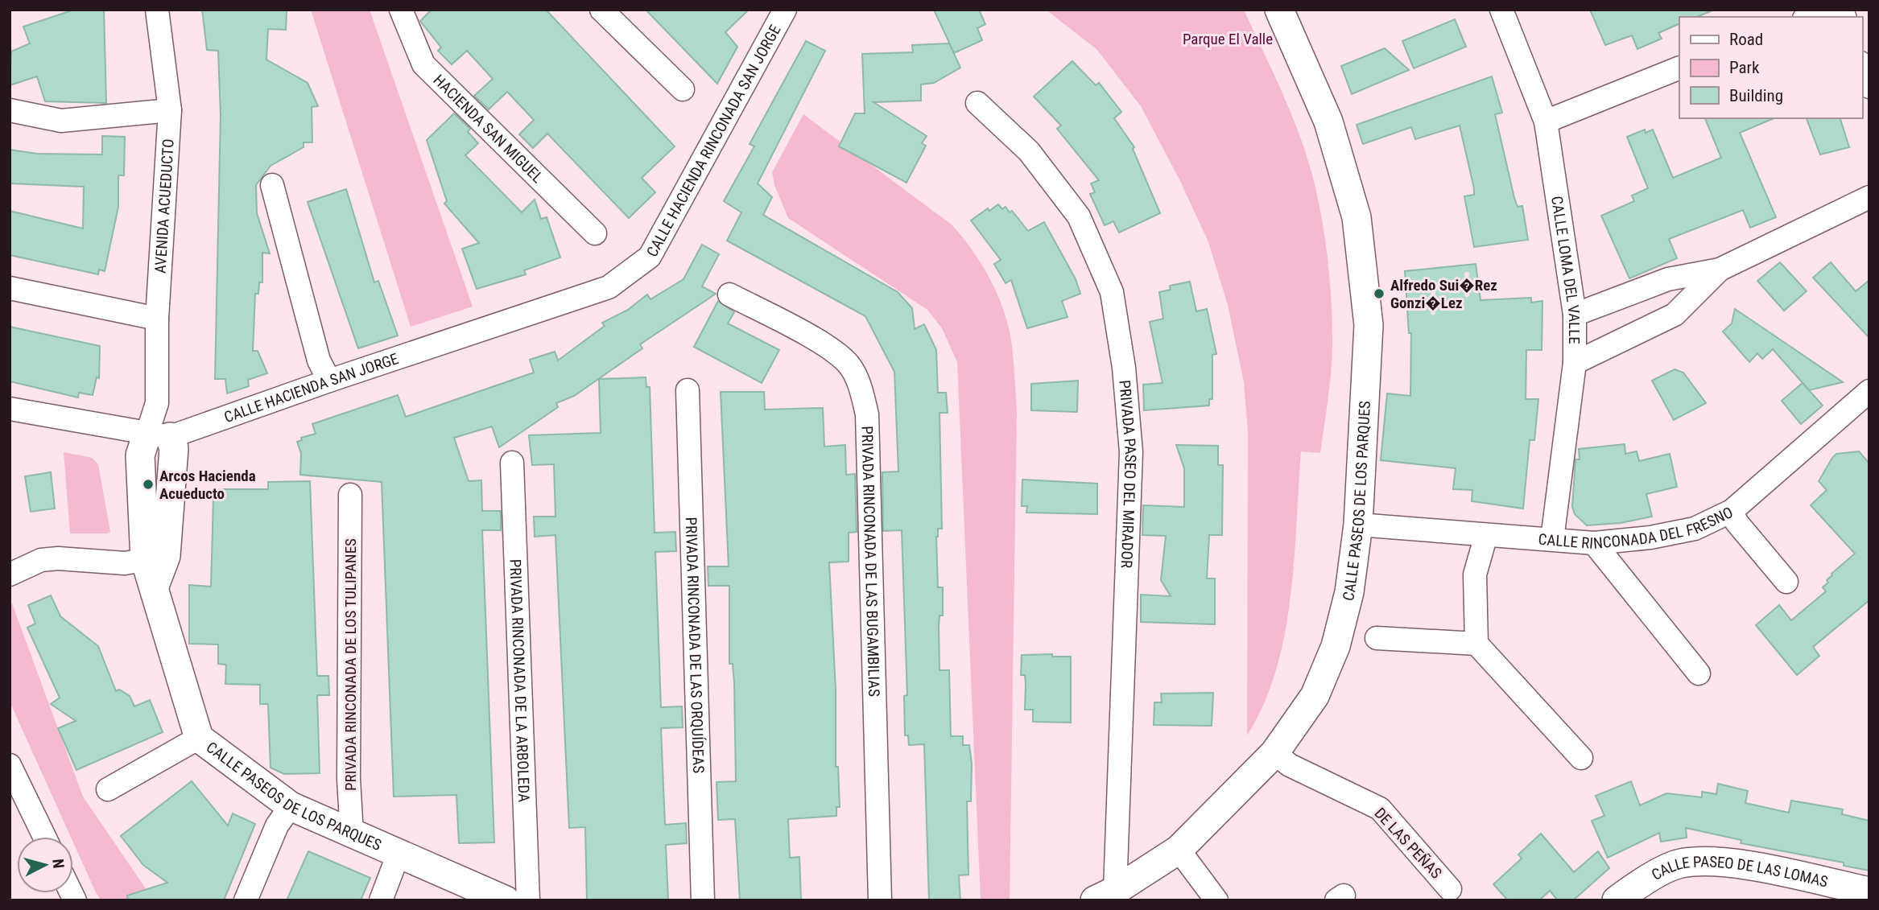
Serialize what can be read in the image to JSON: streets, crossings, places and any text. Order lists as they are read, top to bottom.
{
  "streets": {
    "street": [
      "HACIENDA SAN MIGUEL",
      "CALLE HACIENDA RINCONADA SAN JORGE",
      "AVENIDA ACUEDUCTO",
      "CALLE LOMA DEL VALLE",
      "CALLE HACIENDA SAN JORGE",
      "PRIVADA PASEO DEL MIRADOR",
      "CALLE PASEOS DE LOS PARQUES",
      "CALLE RINCONADA DEL FRESNO",
      "PRIVADA RINCONADA DE LAS BUGAMBILIAS",
      "PRIVADA RINCONADA DE LAS ORQUÍDEAS",
      "PRIVADA RINCONADA DE LOS TULIPANES",
      "PRIVADA RINCONADA DE LA ARBOLEDA",
      "DE LAS PEÑAS",
      "CALLE PASEO DE LAS LOMAS"
    ]
  },
  "crossings": [
    ["CALLE HACIENDA RINCONADA SAN JORGE", "CALLE HACIENDA SAN JORGE"],
    ["AVENIDA ACUEDUCTO", "CALLE HACIENDA SAN JORGE"],
    ["AVENIDA ACUEDUCTO", "CALLE PASEOS DE LOS PARQUES"],
    ["CALLE LOMA DEL VALLE", "CALLE RINCONADA DEL FRESNO"],
    ["PRIVADA PASEO DEL MIRADOR", "CALLE PASEOS DE LOS PARQUES"],
    ["CALLE PASEOS DE LOS PARQUES", "CALLE RINCONADA DEL FRESNO"],
    ["CALLE PASEOS DE LOS PARQUES", "PRIVADA RINCONADA DE LOS TULIPANES"],
    ["CALLE PASEOS DE LOS PARQUES", "DE LAS PEÑAS"]
  ],
  "parks": ["Parque El Valle"],
  "places": ["Alfredo Sui�Rez Gonzi�Lez", "Arcos Hacienda Acueducto"],
  "legend": ["Road", "Park", "Building"],
  "north": "right"
}
